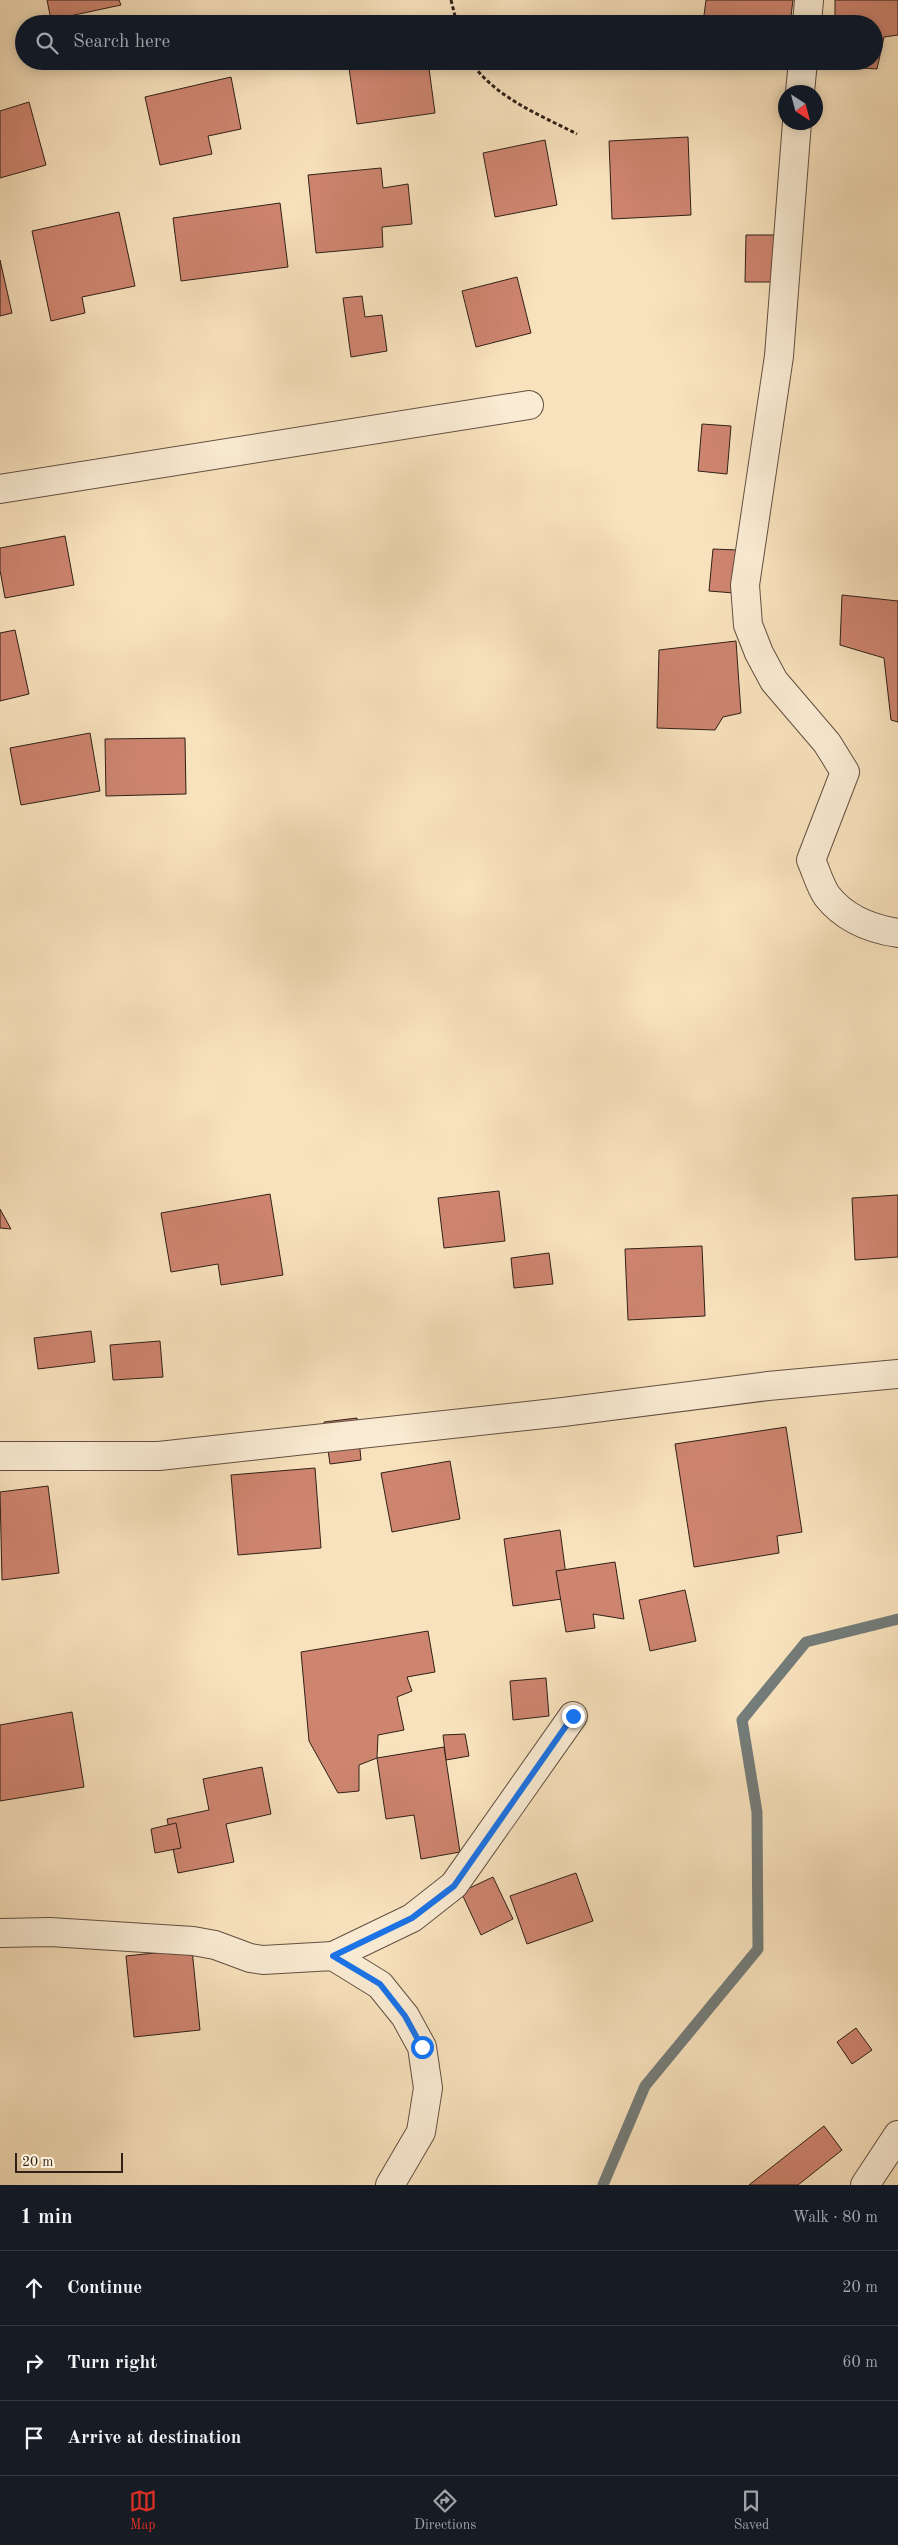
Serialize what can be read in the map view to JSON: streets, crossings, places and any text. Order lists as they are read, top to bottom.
{
  "scale_bar": "20 m",
  "north": "bottom right",
  "page": {
    "search": "Search here",
    "scale": "20 m",
    "heading": ["1 min", "Walk · 80 m"],
    "list": [
      ["Continue", "20 m"],
      ["Turn right", "60 m"],
      "Arrive at destination"
    ],
    "nav": ["Map", "Directions", "Saved"]
  }
}
